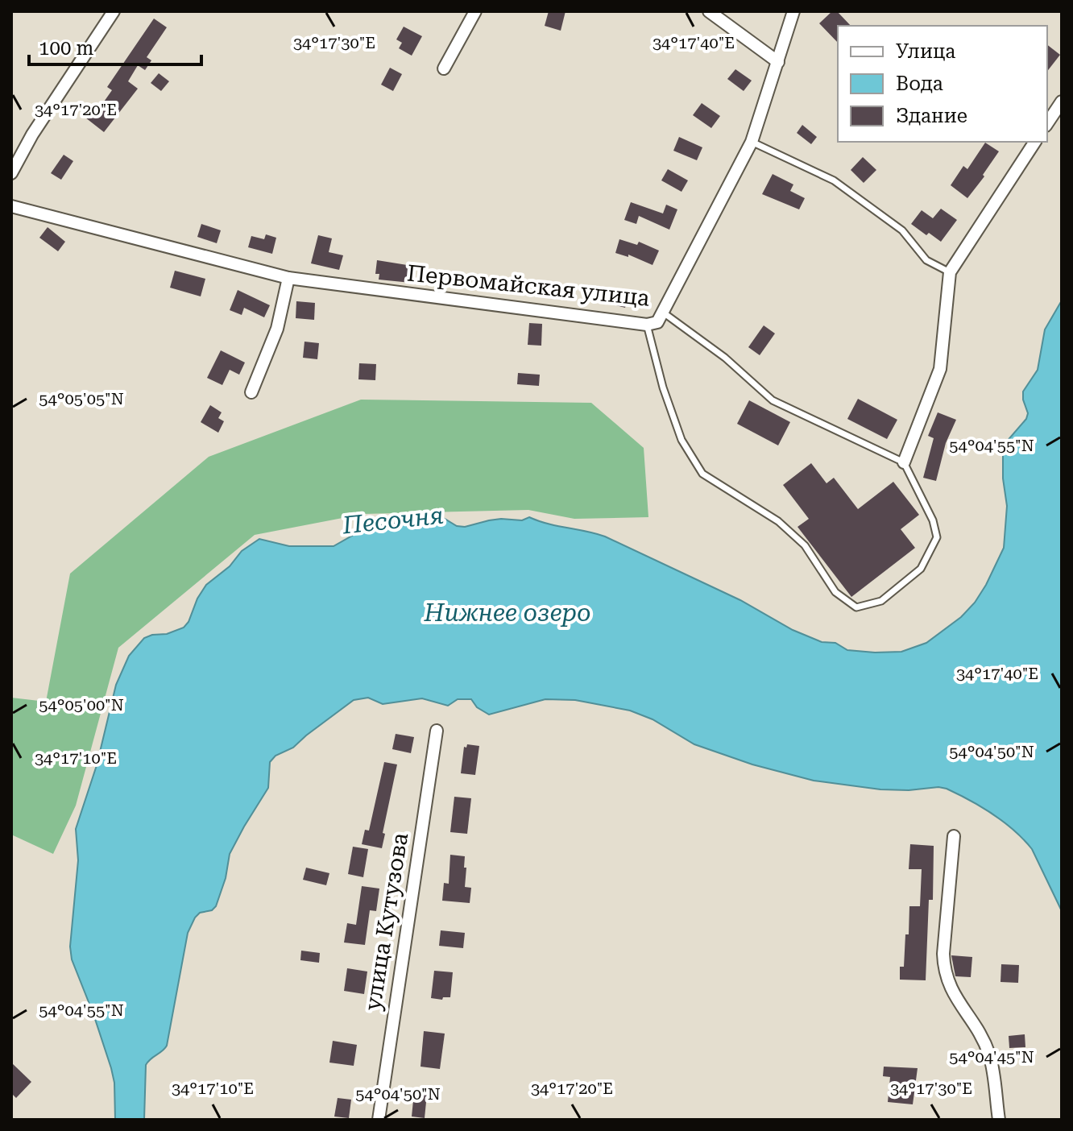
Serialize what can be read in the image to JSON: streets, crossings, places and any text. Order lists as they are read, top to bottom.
{
  "streets": {
    "street": ["Первомайская улица", "улица Кутузова"]
  },
  "water": ["Песочня", "Нижнее озеро"],
  "legend": ["Улица", "Вода", "Здание"],
  "scale_bar": "100 m",
  "coordinates": [
    "34°17'30\"E",
    "34°17'40\"E",
    "34°17'20\"E",
    "54°05'05\"N",
    "54°04'55\"N",
    "54°05'00\"N",
    "54°04'50\"N",
    "34°17'10\"E",
    "54°04'45\"N"
  ]
}
